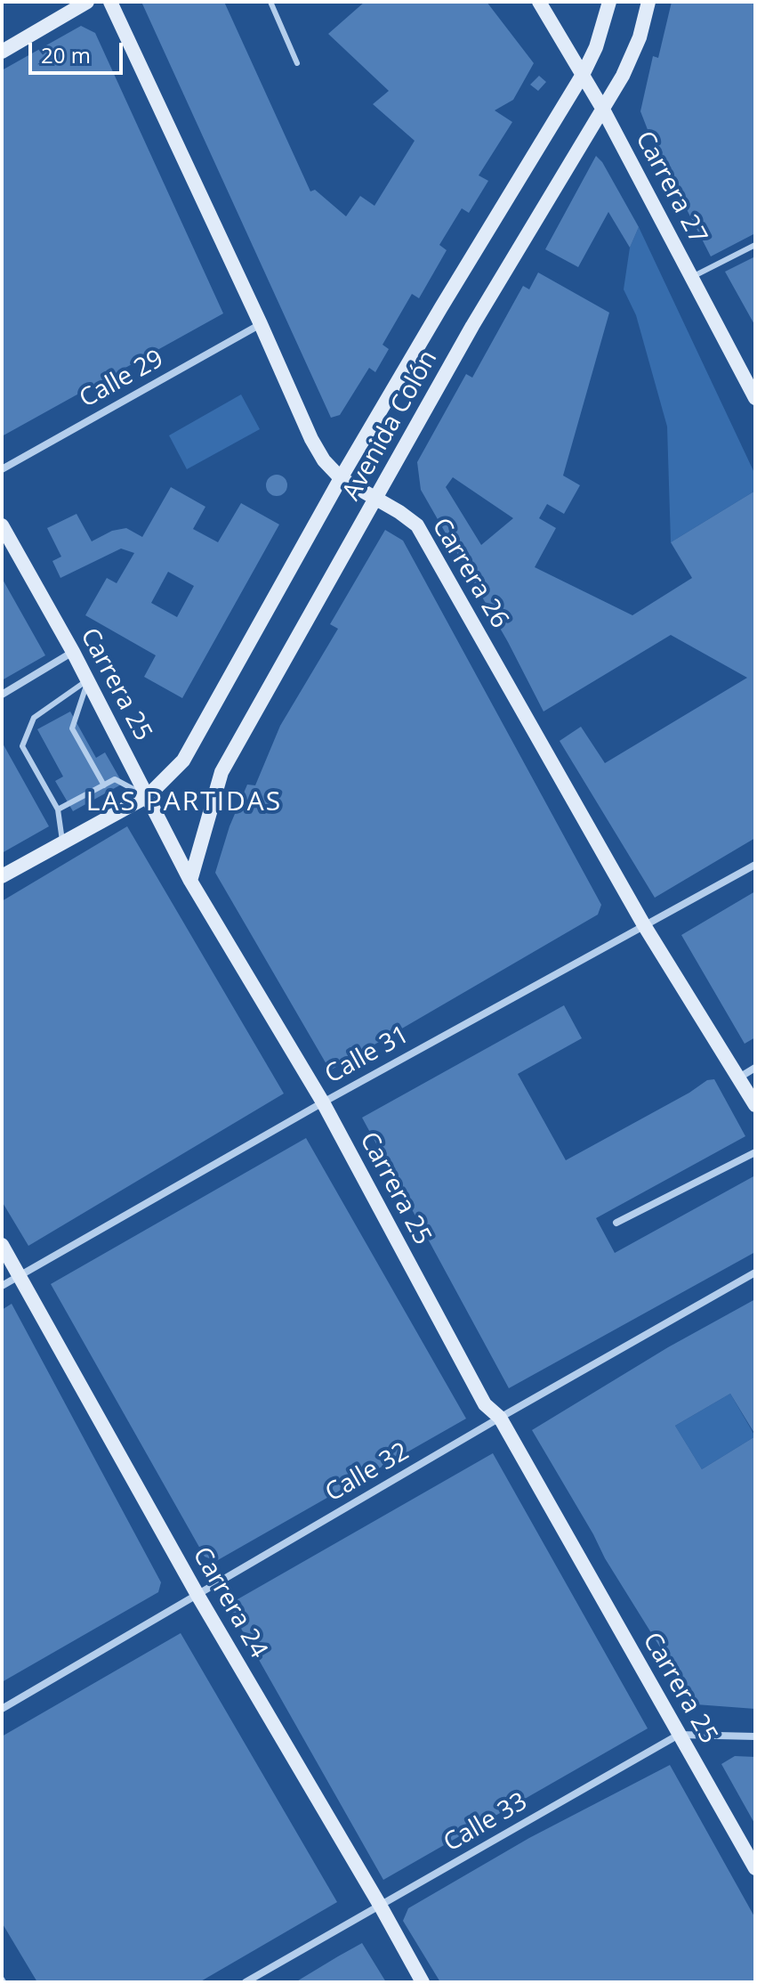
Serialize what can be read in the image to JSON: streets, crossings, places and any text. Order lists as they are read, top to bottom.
{
  "streets": {
    "main road": [
      "Carrera 27",
      "Avenida Colón",
      "Carrera 26",
      "Carrera 25",
      "Carrera 24"
    ],
    "street": [
      "Calle 29",
      "Calle 31",
      "Calle 32",
      "Calle 33"
    ]
  },
  "crossings": [
    ["Carrera 27", "Avenida Colón"],
    ["Calle 29", "Carrera 26"],
    ["Avenida Colón", "Carrera 26"],
    ["Avenida Colón", "Carrera 25"],
    ["Carrera 26", "Calle 31"],
    ["Carrera 25", "Calle 31"],
    ["Carrera 25", "Calle 32"],
    ["Carrera 25", "Calle 33"],
    ["Calle 31", "Carrera 24"],
    ["Calle 32", "Carrera 24"],
    ["Carrera 24", "Calle 33"]
  ],
  "districts": ["LAS PARTIDAS"],
  "scale_bar": "20 m"
}
